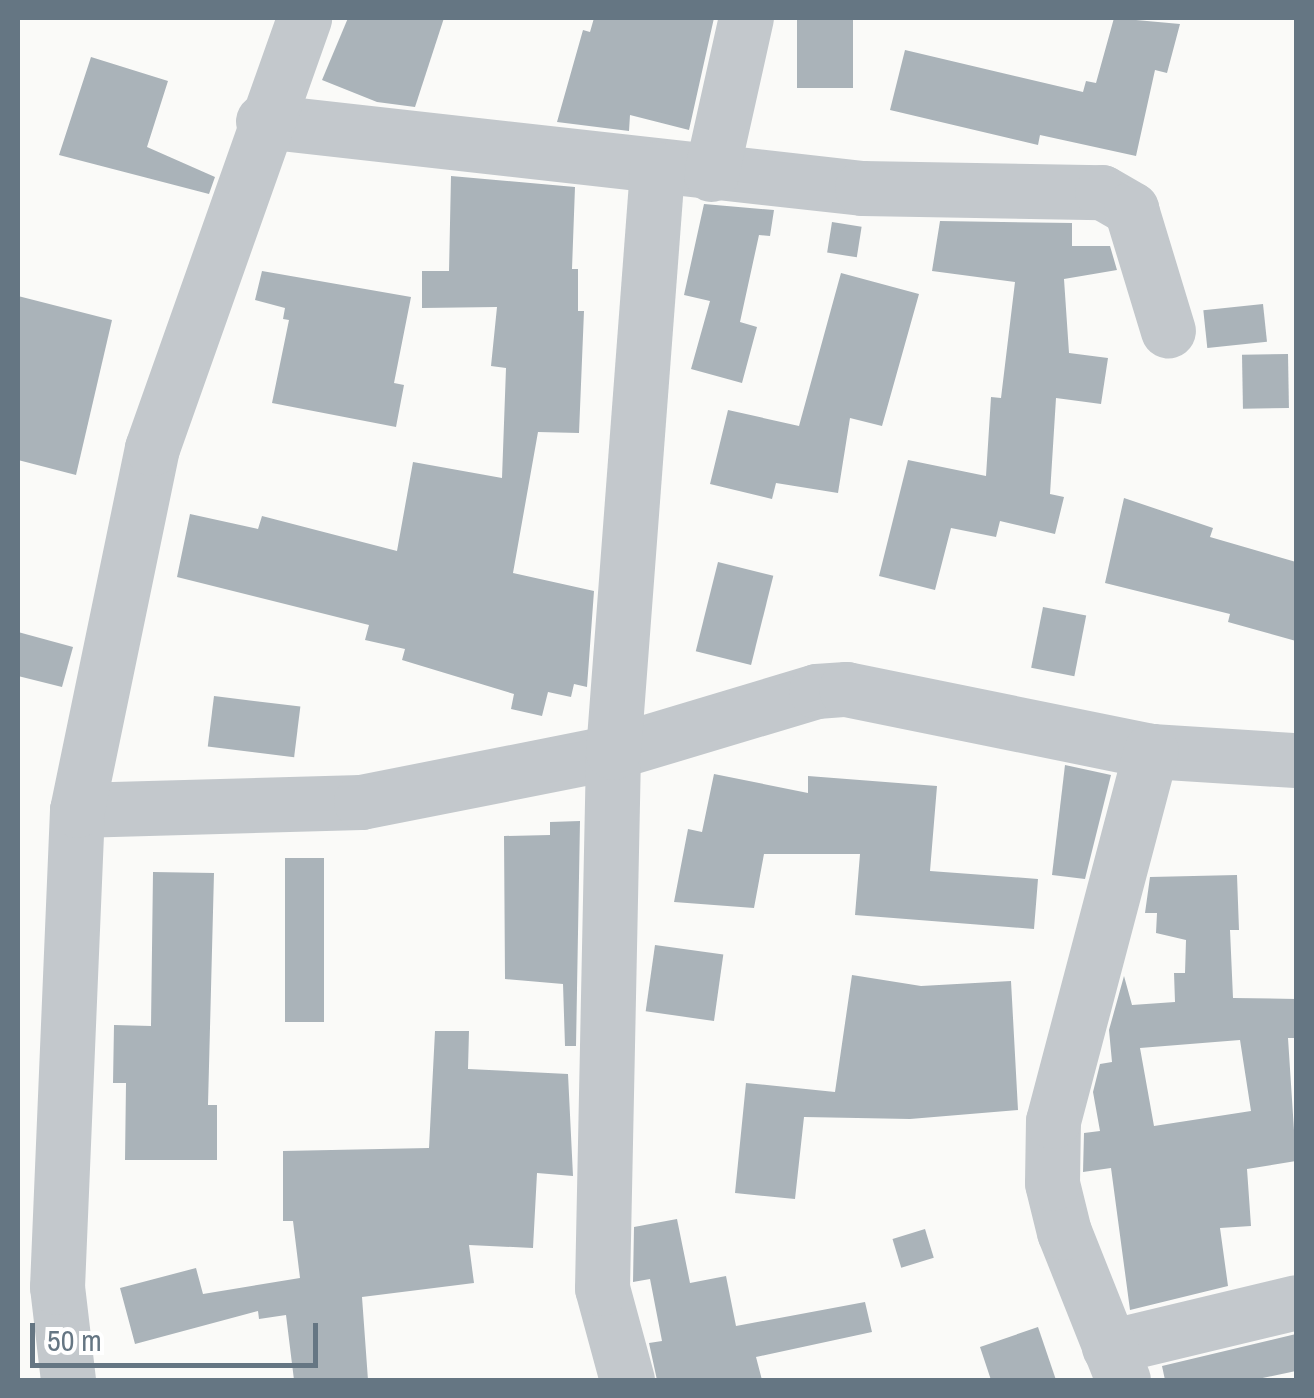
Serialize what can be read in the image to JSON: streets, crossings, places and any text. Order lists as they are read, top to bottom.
{
  "scale_bar": "50 m"
}
